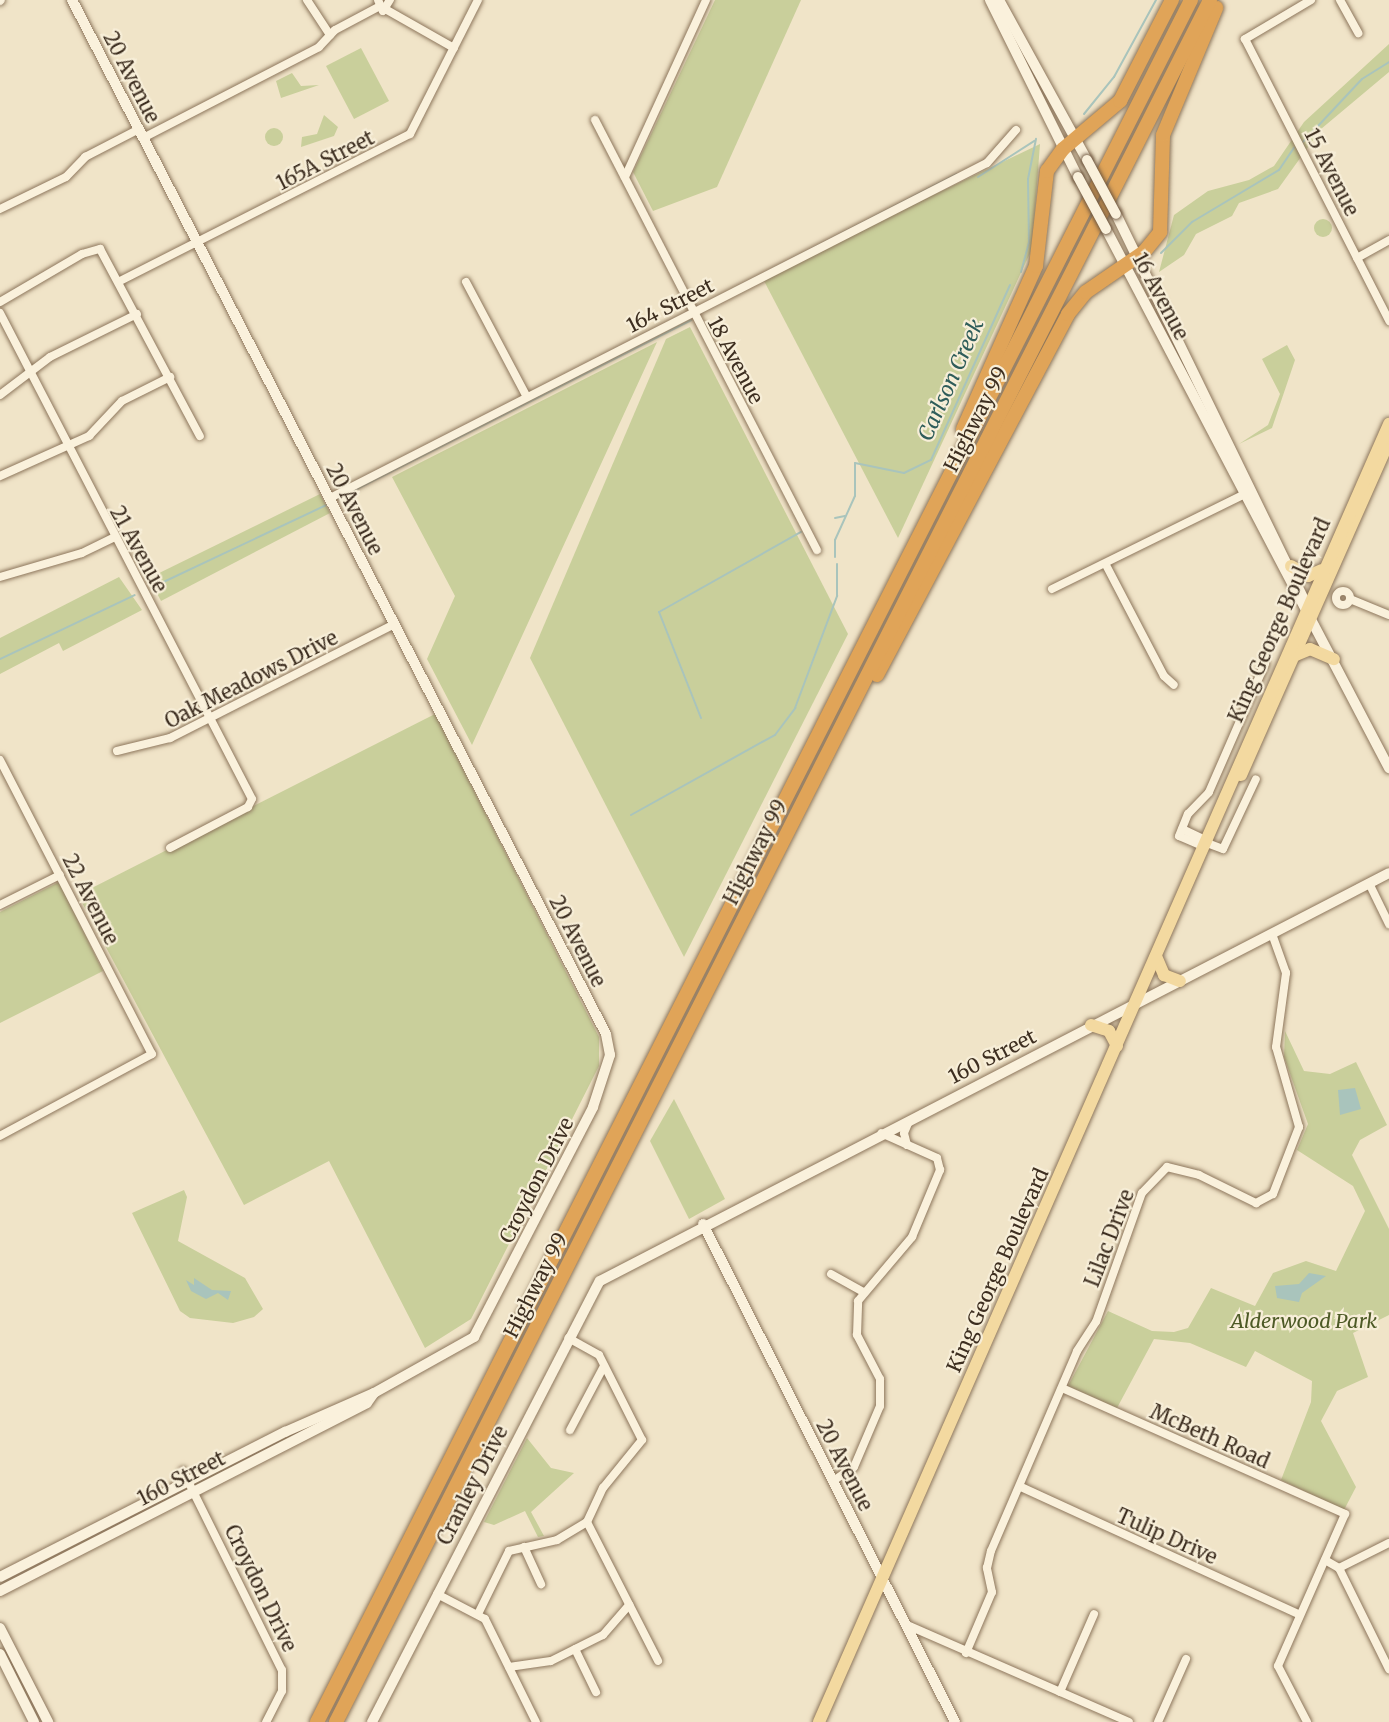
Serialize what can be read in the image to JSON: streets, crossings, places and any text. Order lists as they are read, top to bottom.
{
  "streets": {
    "highway": ["Highway 99"],
    "main road": ["King George Boulevard"],
    "street": [
      "20 Avenue",
      "165A Street",
      "15 Avenue",
      "16 Avenue",
      "164 Street",
      "18 Avenue",
      "21 Avenue",
      "Oak Meadows Drive",
      "22 Avenue",
      "160 Street",
      "Croydon Drive",
      "Lilac Drive",
      "McBeth Road",
      "Cranley Drive",
      "Tulip Drive"
    ]
  },
  "crossings": [
    ["20 Avenue", "165A Street"],
    ["20 Avenue", "164 Street"],
    ["20 Avenue", "King George Boulevard"],
    ["20 Avenue", "Oak Meadows Drive"],
    ["20 Avenue", "160 Street"],
    ["20 Avenue", "Croydon Drive"],
    ["16 Avenue", "King George Boulevard"],
    ["164 Street", "18 Avenue"],
    ["21 Avenue", "Oak Meadows Drive"],
    ["King George Boulevard", "160 Street"],
    ["160 Street", "Croydon Drive"],
    ["160 Street", "Lilac Drive"],
    ["160 Street", "Cranley Drive"],
    ["Lilac Drive", "McBeth Road"],
    ["Lilac Drive", "Tulip Drive"]
  ],
  "water": ["Carlson Creek"],
  "parks": ["Alderwood Park"]
}
